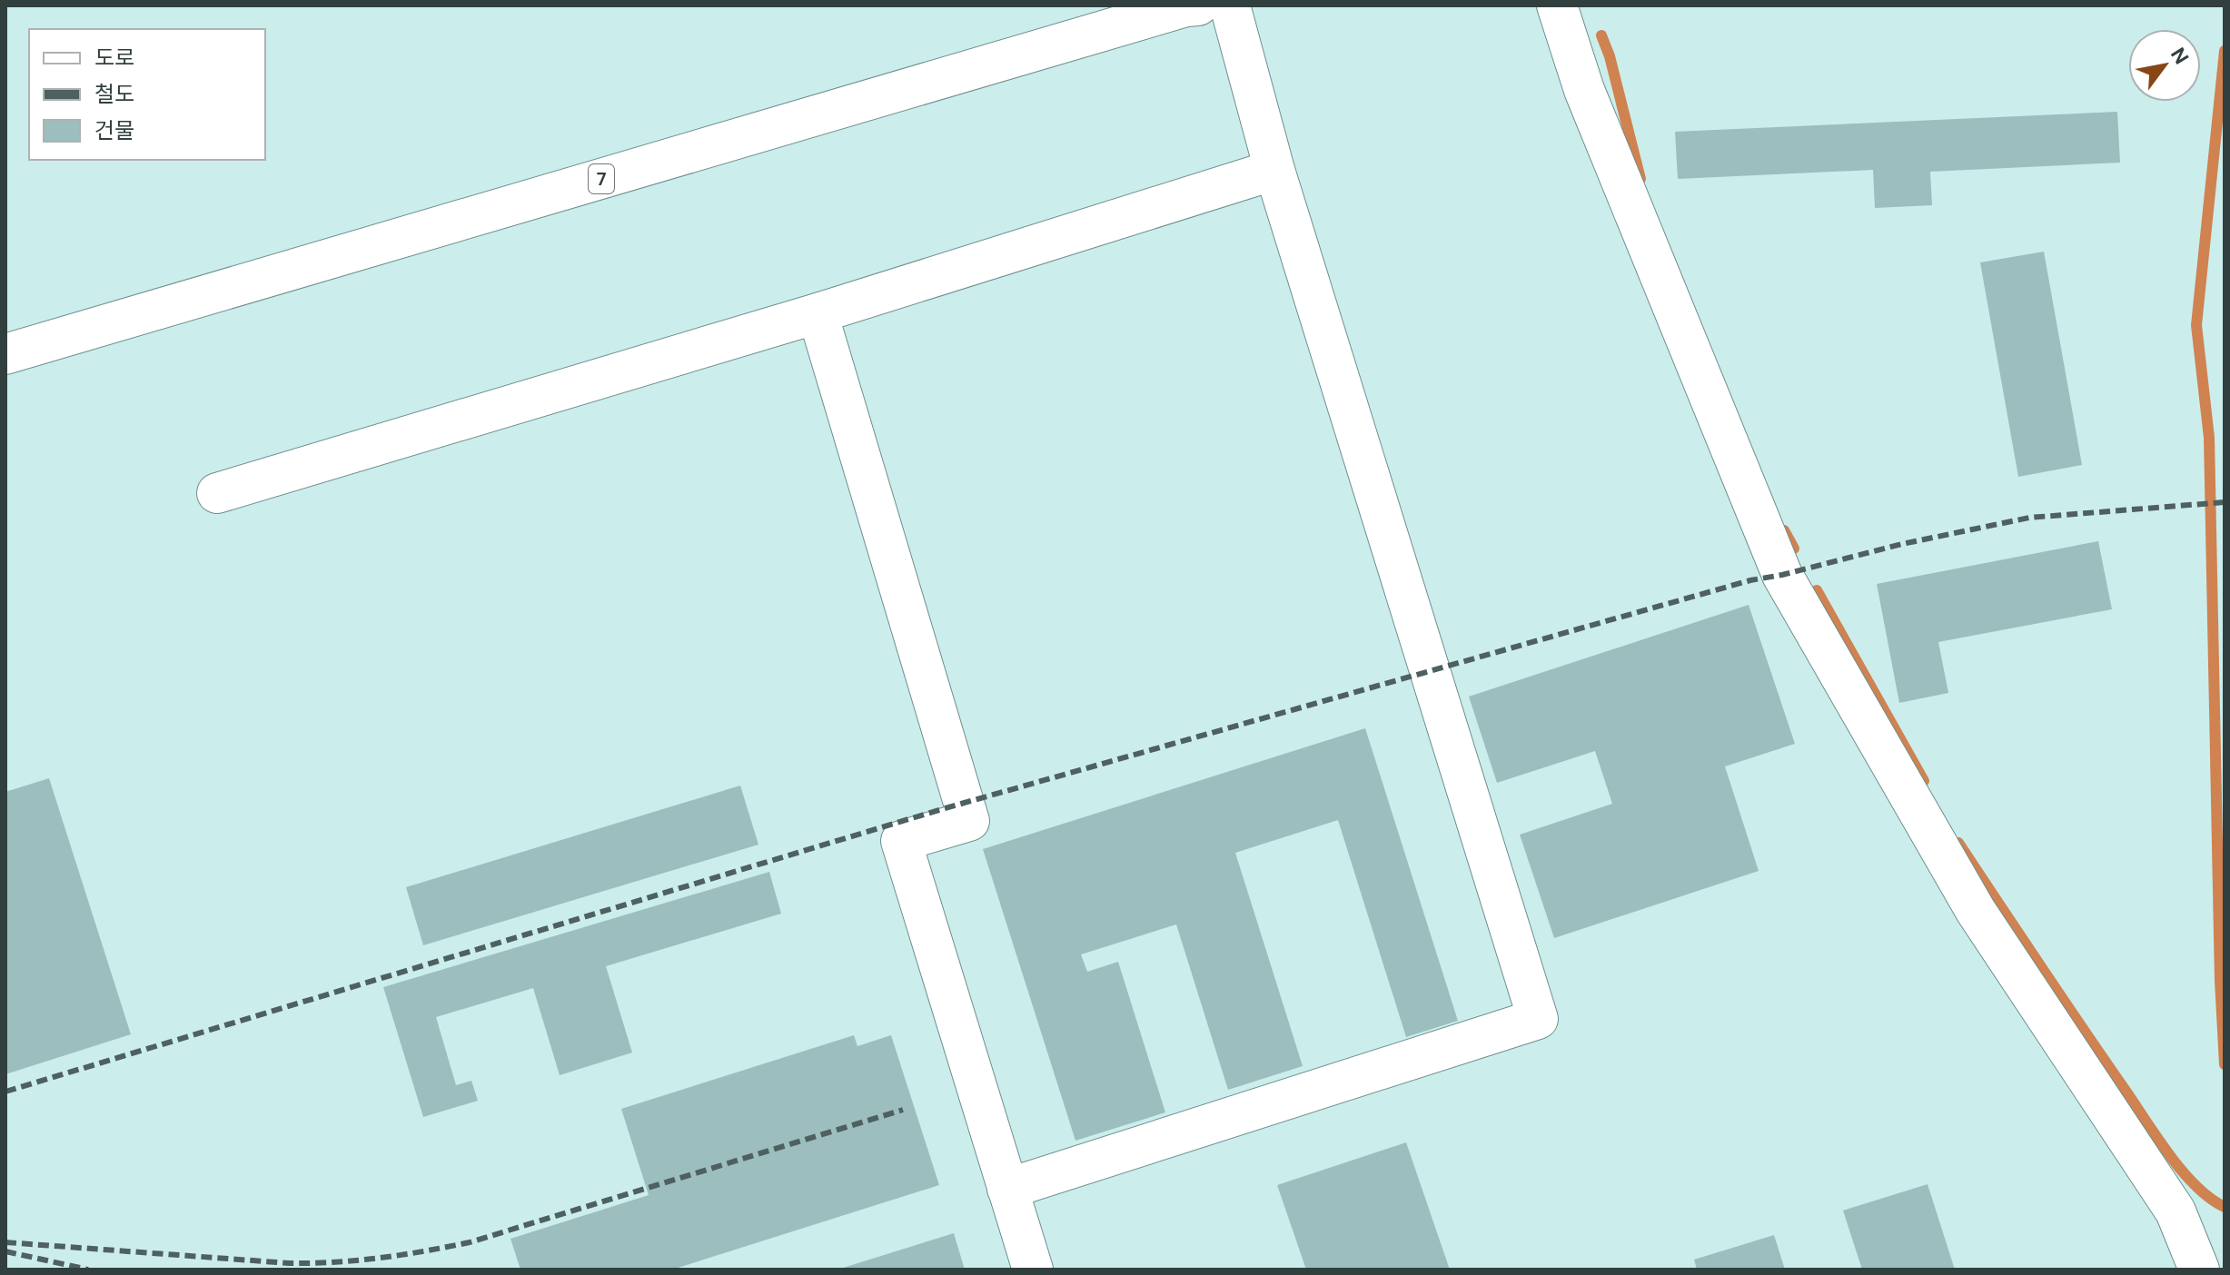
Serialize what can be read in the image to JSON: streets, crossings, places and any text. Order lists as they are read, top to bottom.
{
  "streets": {
    "main road": ["7"]
  },
  "legend": ["도로", "철도", "건물"],
  "north": "top right"
}
